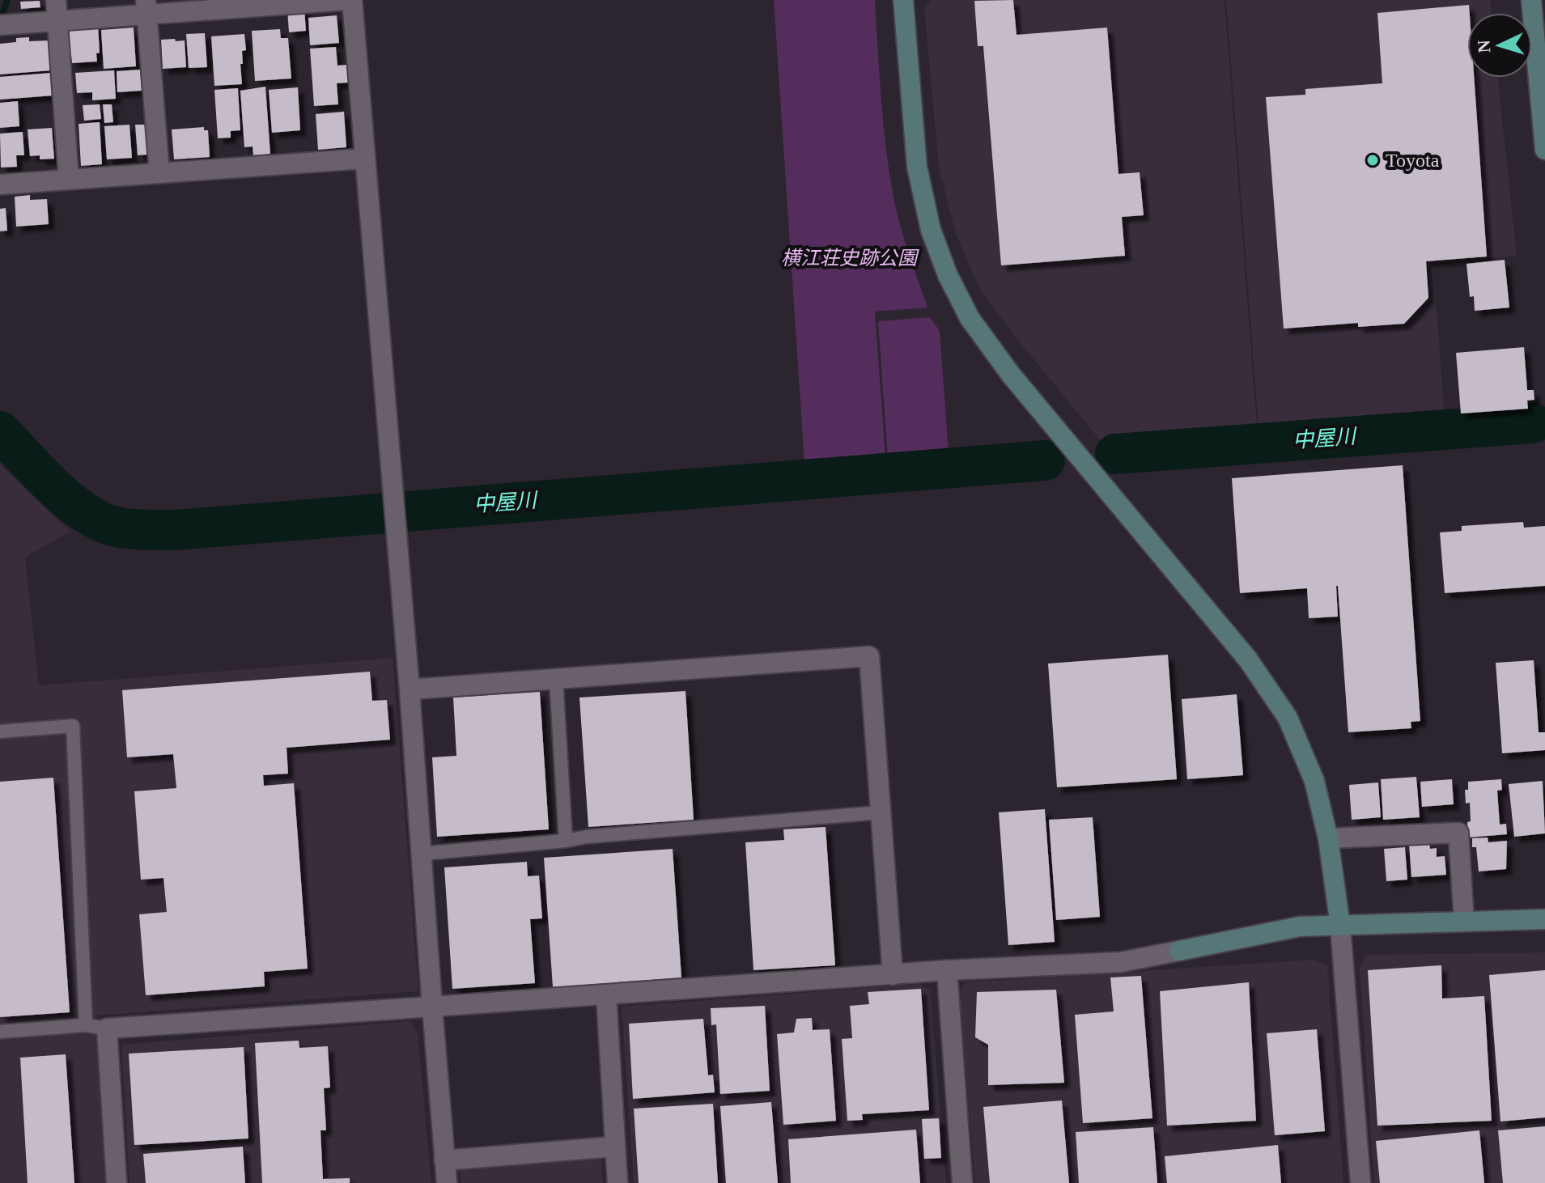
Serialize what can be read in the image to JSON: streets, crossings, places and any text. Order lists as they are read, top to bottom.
{
  "water": ["中屋川"],
  "parks": ["横江荘史跡公園"],
  "places": ["Toyota"],
  "north": "left"
}
